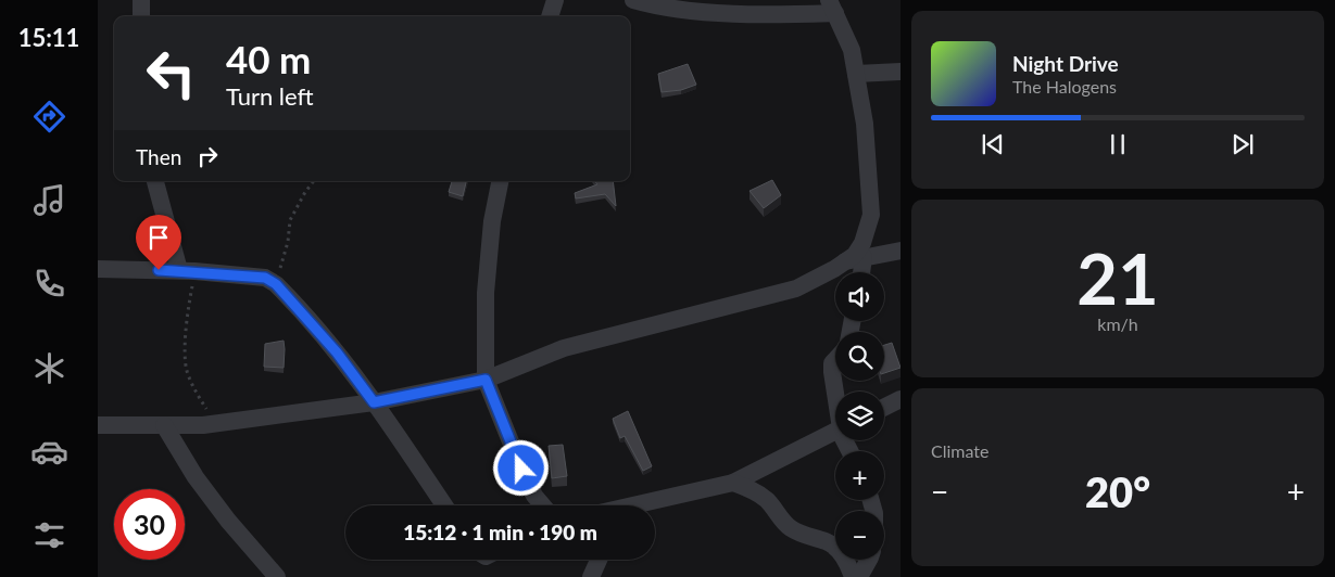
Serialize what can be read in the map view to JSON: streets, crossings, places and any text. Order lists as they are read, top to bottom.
{
  "page": {
    "tabs": "15:11",
    "turn": ["40 m", "Turn left"],
    "song": ["Night Drive", "The Halogens"],
    "then": "Then",
    "tile": [
      ["21", "km/h"],
      "Climate"
    ],
    "map_buttons": ["+", "−"],
    "heat": ["−", "20°", "+"],
    "limit": "30",
    "trip": "15:12 · 1 min · 190 m"
  }
}
